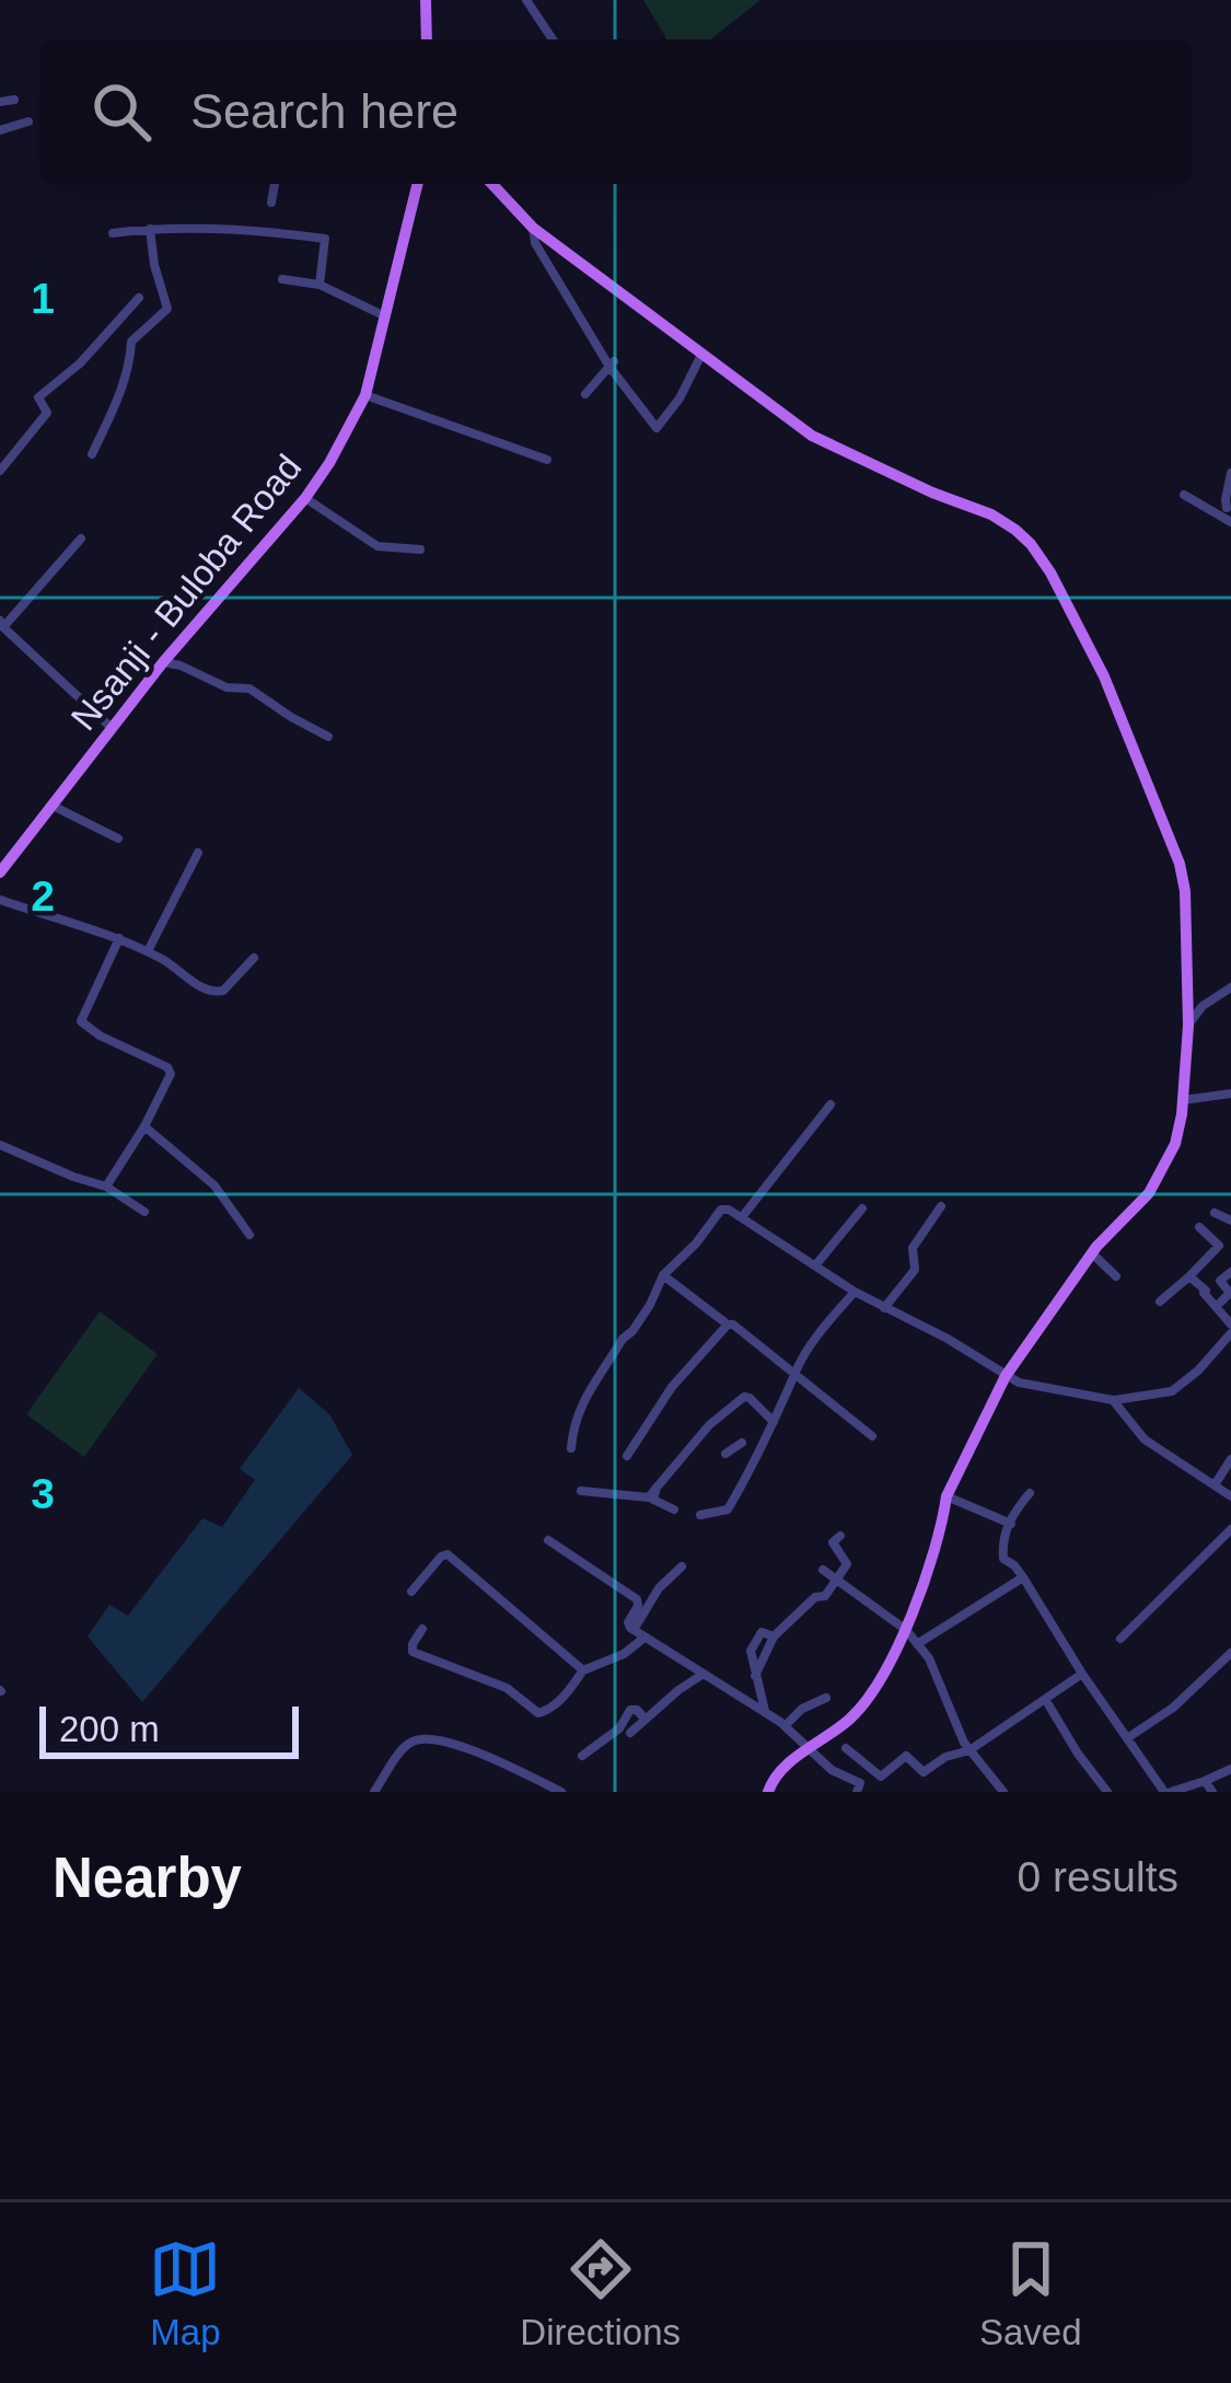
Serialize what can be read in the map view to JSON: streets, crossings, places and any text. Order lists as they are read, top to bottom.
{
  "streets": {
    "main road": ["Nsanji - Buloba Road"]
  },
  "scale_bar": "200 m",
  "page": {
    "search": "Search here",
    "scale": "200 m",
    "heading": ["Nearby", "0 results"],
    "nav": ["Map", "Directions", "Saved"]
  },
  "grid": {
    "rows": ["1", "2", "3"]
  }
}
